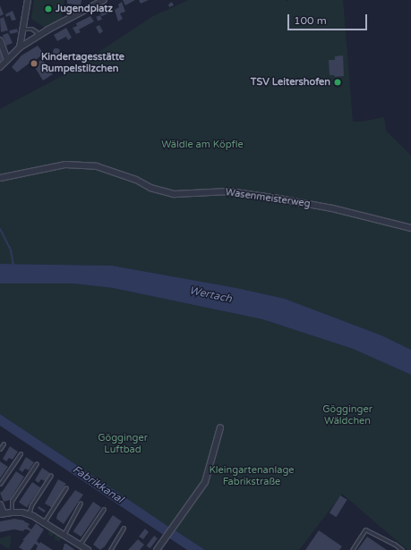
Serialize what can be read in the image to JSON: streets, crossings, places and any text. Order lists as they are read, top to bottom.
{
  "streets": {
    "street": ["Wasenmeisterweg"]
  },
  "water": ["Wertach", "Fabrikkanal"],
  "parks": [
    "Wäldle am Köpfle",
    "Gögginger Wäldchen",
    "Gögginger Luftbad",
    "Kleingartenanlage Fabrikstraße"
  ],
  "places": ["Jugendplatz", "Kindertagesstätte Rumpelstilzchen", "TSV Leitershofen"],
  "scale_bar": "100 m"
}
